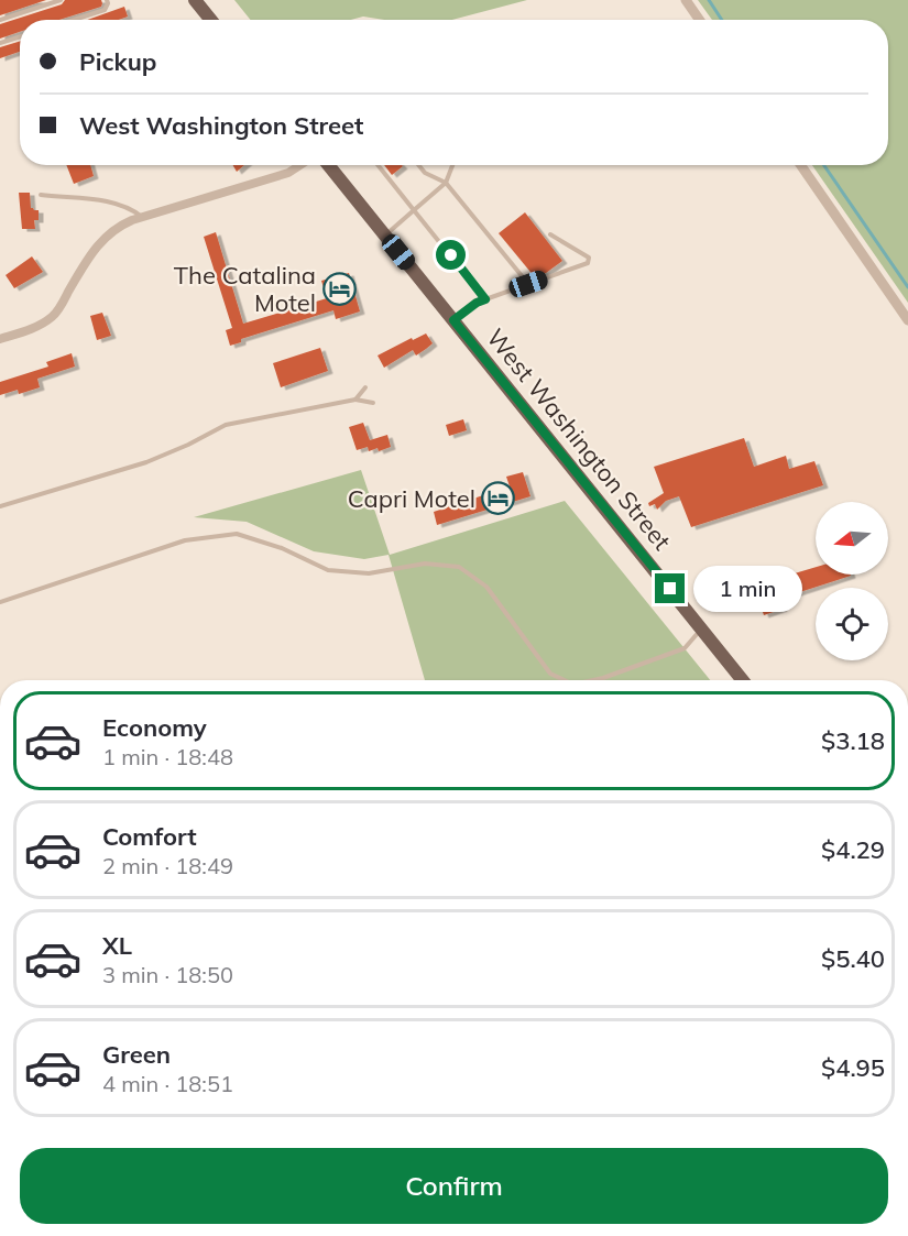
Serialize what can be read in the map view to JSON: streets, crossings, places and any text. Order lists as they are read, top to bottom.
{
  "streets": {
    "main road": ["West Washington Street"]
  },
  "places": {
    "hotel": ["The Catalina Motel", "Capri Motel"]
  },
  "north": "left",
  "page": {
    "banner": ["Pickup", "West Washington Street"],
    "bubble": "1 min",
    "list": [
      {
        "name": "Economy",
        "note": "1 min · 18:48",
        "value": "$3.18"
      },
      {
        "name": "Comfort",
        "note": "2 min · 18:49",
        "value": "$4.29"
      },
      {
        "name": "XL",
        "note": "3 min · 18:50",
        "value": "$5.40"
      },
      {
        "name": "Green",
        "note": "4 min · 18:51",
        "value": "$4.95"
      }
    ],
    "buttons": "Confirm"
  }
}
